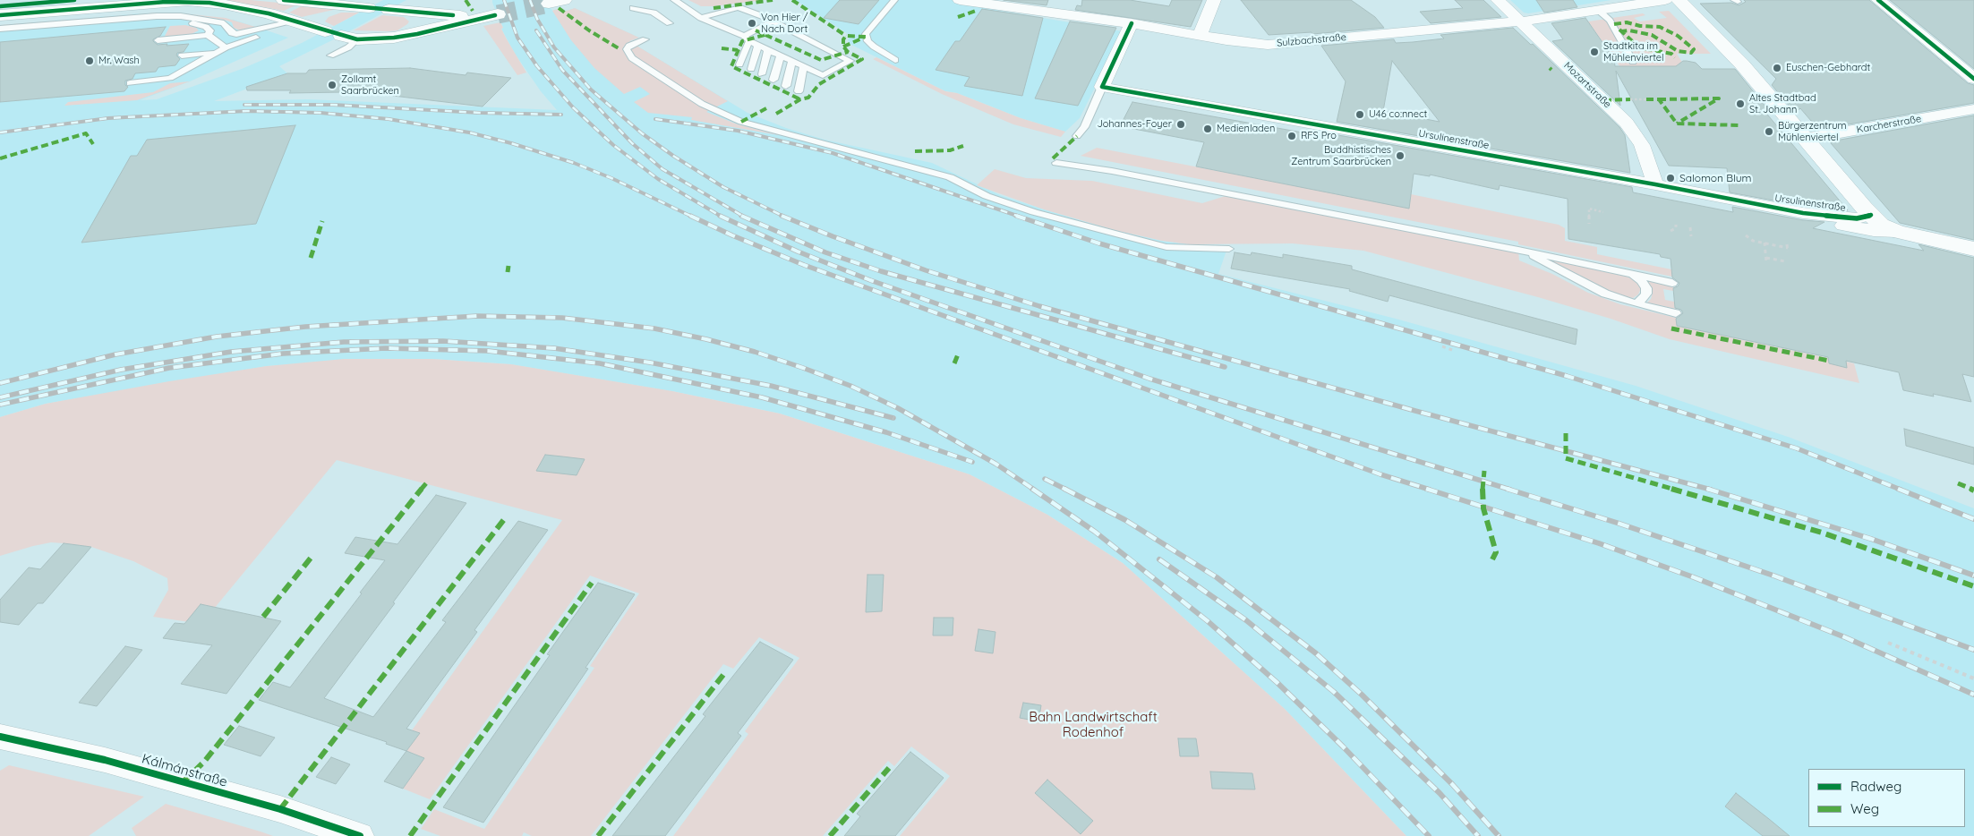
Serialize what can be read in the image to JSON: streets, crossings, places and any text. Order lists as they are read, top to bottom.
{
  "streets": {
    "main road": ["Ursulinenstraße"],
    "street": [
      "Sulzbachstraße",
      "Mozartstraße",
      "Karcherstraße",
      "Kálmánstraße"
    ]
  },
  "crossings": [
    ["Sulzbachstraße", "Mozartstraße"],
    ["Mozartstraße", "Ursulinenstraße"]
  ],
  "parks": ["Bahn Landwirtschaft Rodenhof"],
  "places": [
    "Von Hier / Nach Dort",
    "Stadtkita im Mühlenviertel",
    "Mr. Wash",
    "Euschen-Gebhardt",
    "Zollamt Saarbrücken",
    "Altes Stadtbad St. Johann",
    "U46 co:nnect",
    "Johannes-Foyer",
    "Medienladen",
    "Bürgerzentrum Mühlenviertel",
    "RFS Pro",
    "Buddhistisches Zentrum Saarbrücken",
    "Salomon Blum"
  ],
  "legend": ["Radweg", "Weg"]
}
